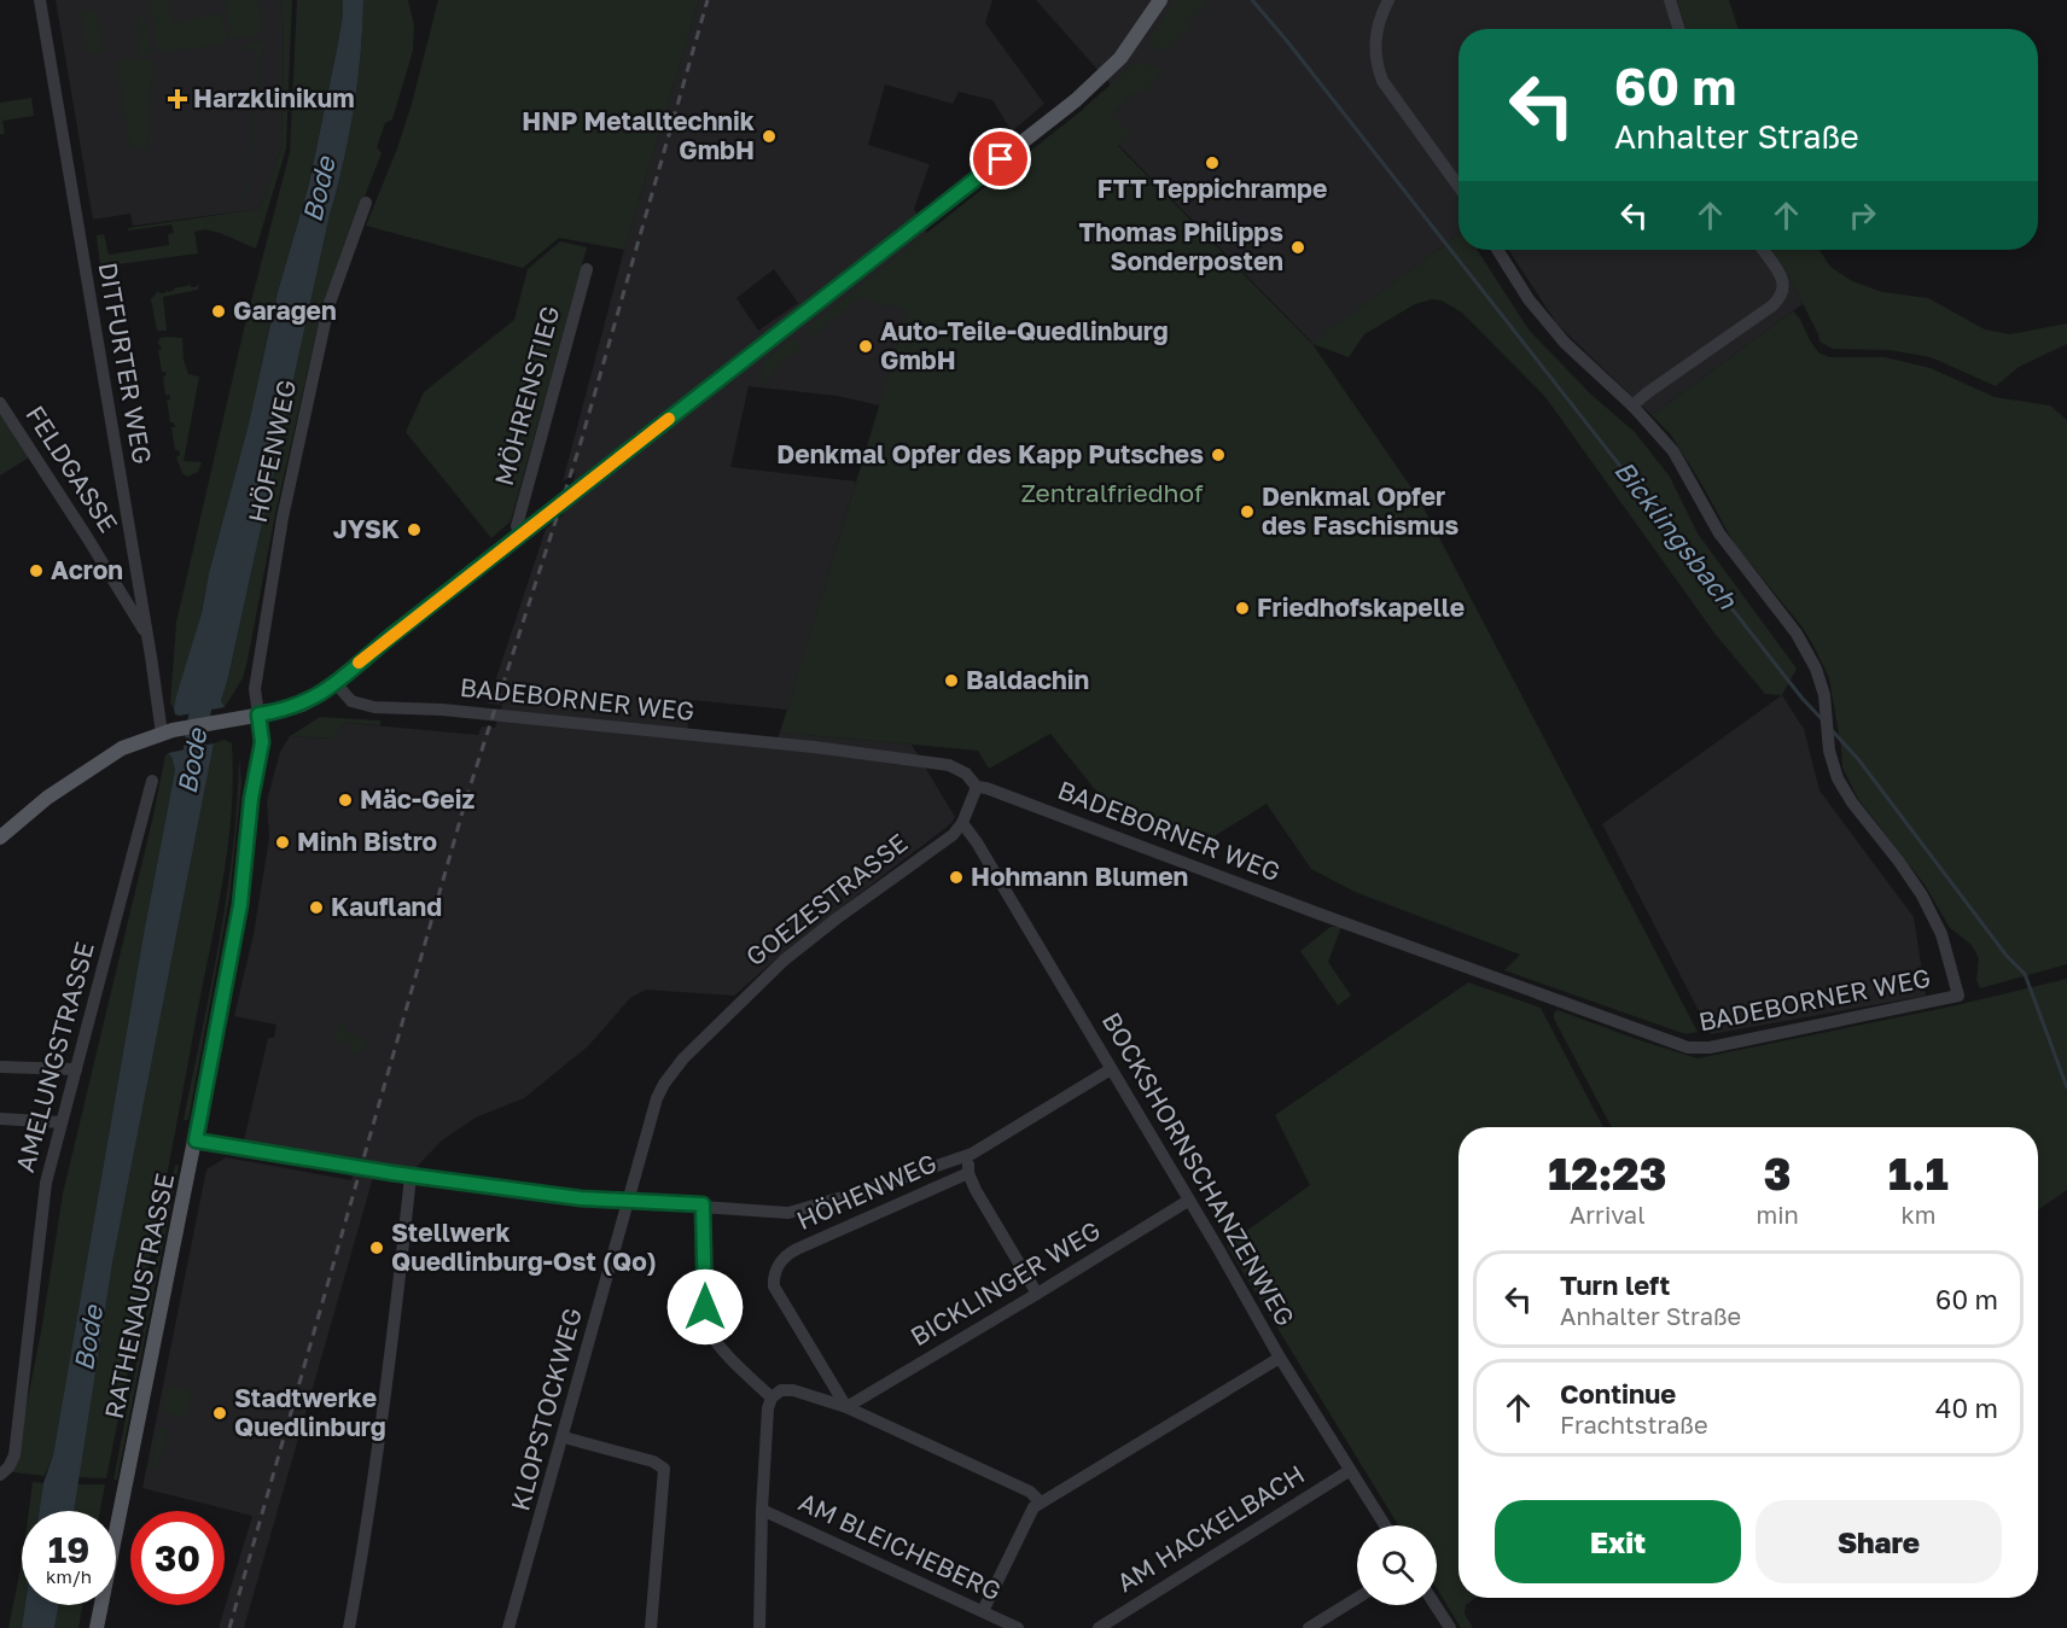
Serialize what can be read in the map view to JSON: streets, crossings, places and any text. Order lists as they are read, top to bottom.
{
  "streets": {
    "main road": ["RATHENAUSTRASSE"],
    "street": [
      "DITFURTER WEG",
      "MÖHRENSTIEG",
      "HÖFENWEG",
      "FELDGASSE",
      "BADEBORNER WEG",
      "GOEZESTRASSE",
      "AMELUNGSTRASSE",
      "BOCKSHORNSCHANZENWEG",
      "HÖHENWEG",
      "BICKLINGER WEG",
      "KLOPSTOCKWEG",
      "AM HACKELBACH",
      "AM BLEICHEBERG"
    ]
  },
  "crossings": [
    ["DITFURTER WEG", "FELDGASSE"],
    ["HÖFENWEG", "RATHENAUSTRASSE"],
    ["BADEBORNER WEG", "GOEZESTRASSE"],
    ["GOEZESTRASSE", "BOCKSHORNSCHANZENWEG"],
    ["GOEZESTRASSE", "KLOPSTOCKWEG"],
    ["BOCKSHORNSCHANZENWEG", "BICKLINGER WEG"],
    ["BOCKSHORNSCHANZENWEG", "AM HACKELBACH"],
    ["HÖHENWEG", "BICKLINGER WEG"]
  ],
  "water": ["Bode", "Bicklingsbach"],
  "parks": ["Zentralfriedhof"],
  "places": {
    "health": ["Harzklinikum"],
    "other": [
      "HNP Metalltechnik GmbH",
      "FTT Teppichrampe",
      "Thomas Philipps Sonderposten",
      "Garagen",
      "Auto-Teile-Quedlinburg GmbH",
      "Denkmal Opfer des Kapp Putsches",
      "Denkmal Opfer des Faschismus",
      "JYSK",
      "Acron",
      "Friedhofskapelle",
      "Baldachin",
      "Mäc-Geiz",
      "Minh Bistro",
      "Hohmann Blumen",
      "Kaufland",
      "Stellwerk Quedlinburg-Ost (Qo)",
      "Stadtwerke Quedlinburg"
    ]
  },
  "page": {
    "turn": ["60 m", "Anhalter Straße"],
    "eta": [
      "12:23",
      "Arrival",
      "3",
      "min",
      "1.1",
      "km"
    ],
    "list": [
      {
        "name": "Turn left",
        "note": "Anhalter Straße",
        "value": "60 m"
      },
      {
        "name": "Continue",
        "note": "Frachtstraße",
        "value": "40 m"
      }
    ],
    "buttons": ["Exit", "Share"],
    "speed": "19 km/h",
    "limit": "30"
  }
}
